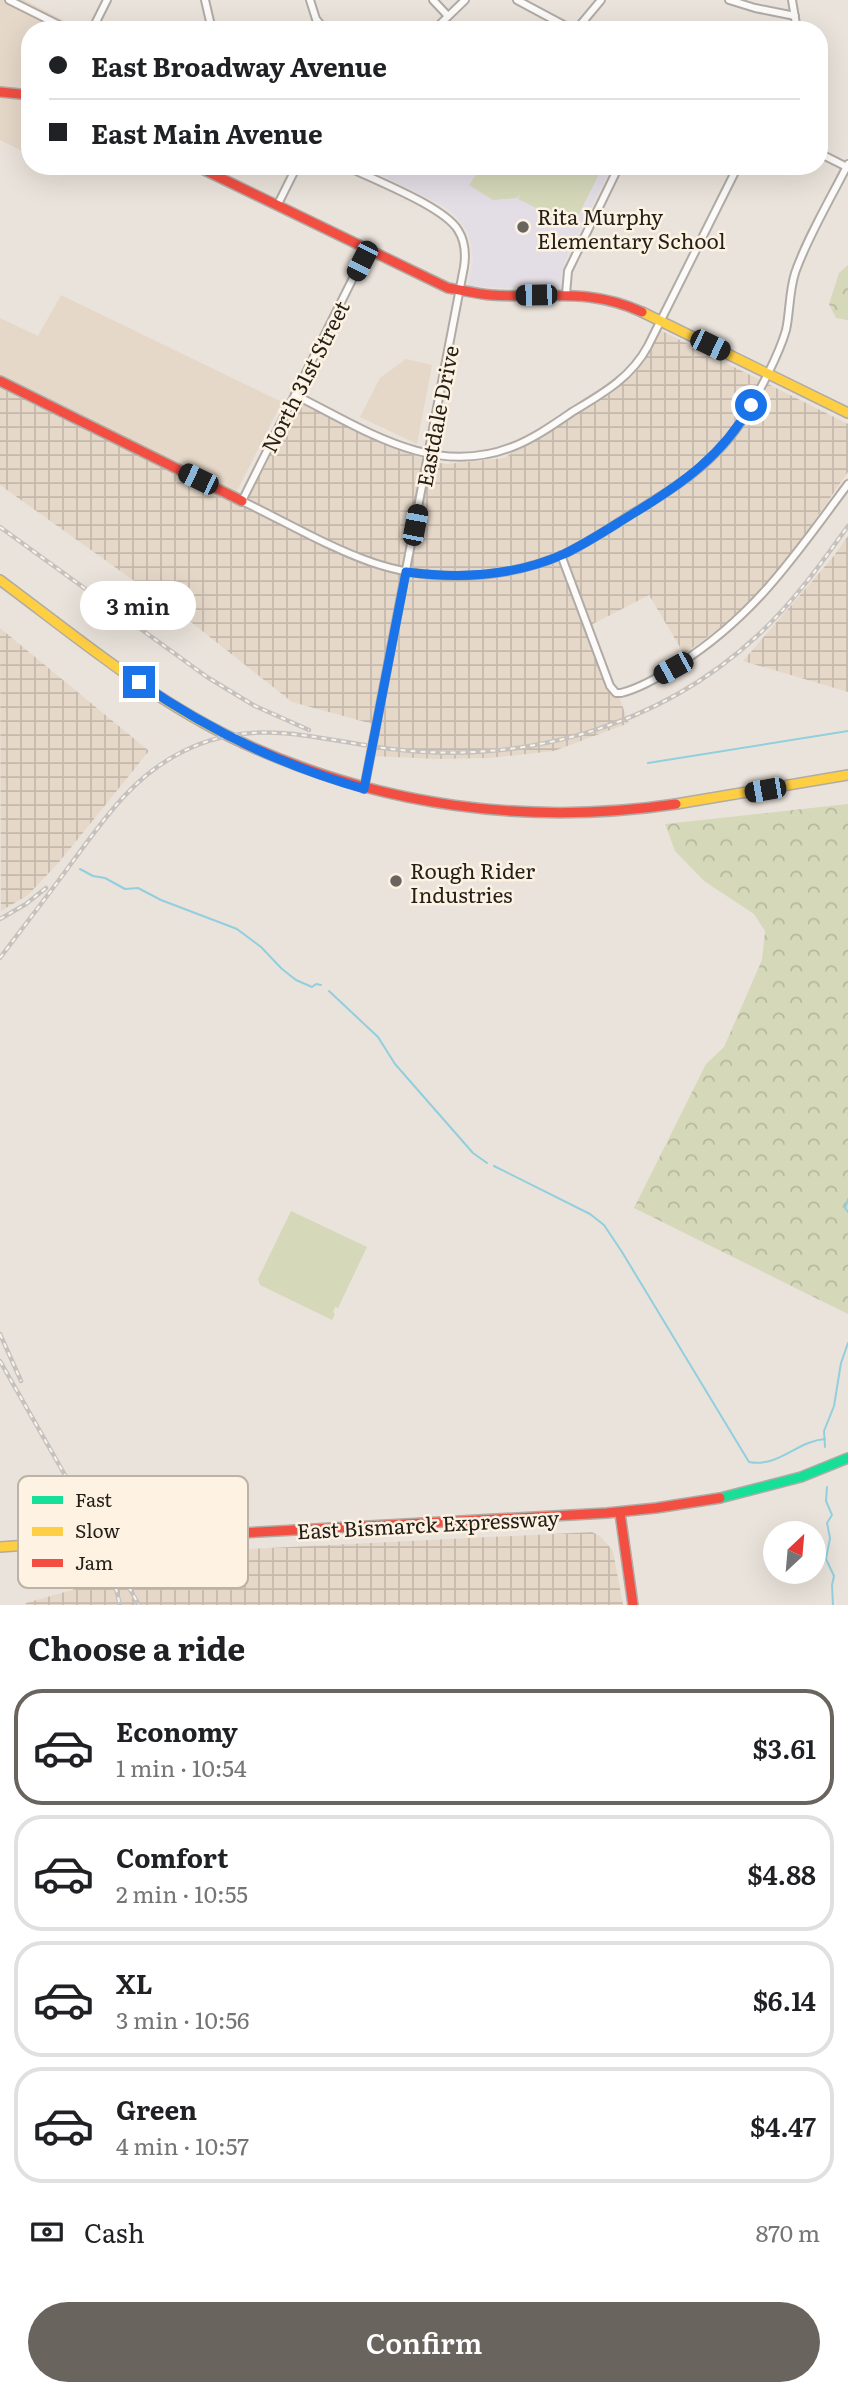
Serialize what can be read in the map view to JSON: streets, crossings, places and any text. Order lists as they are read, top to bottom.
{
  "streets": {
    "main road": ["East Bismarck Expressway"],
    "street": ["North 31st Street", "Eastdale Drive"]
  },
  "places": ["Rita Murphy Elementary School", "Rough Rider Industries"],
  "legend": ["Fast", "Slow", "Jam"],
  "north": "top right",
  "page": {
    "banner": ["East Broadway Avenue", "East Main Avenue"],
    "bubble": "3 min",
    "heading": "Choose a ride",
    "list": [
      {
        "name": "Economy",
        "note": "1 min · 10:54",
        "value": "$3.61"
      },
      {
        "name": "Comfort",
        "note": "2 min · 10:55",
        "value": "$4.88"
      },
      {
        "name": "XL",
        "note": "3 min · 10:56",
        "value": "$6.14"
      },
      {
        "name": "Green",
        "note": "4 min · 10:57",
        "value": "$4.47"
      }
    ],
    "pay": ["Cash", "870 m"],
    "buttons": "Confirm"
  }
}
